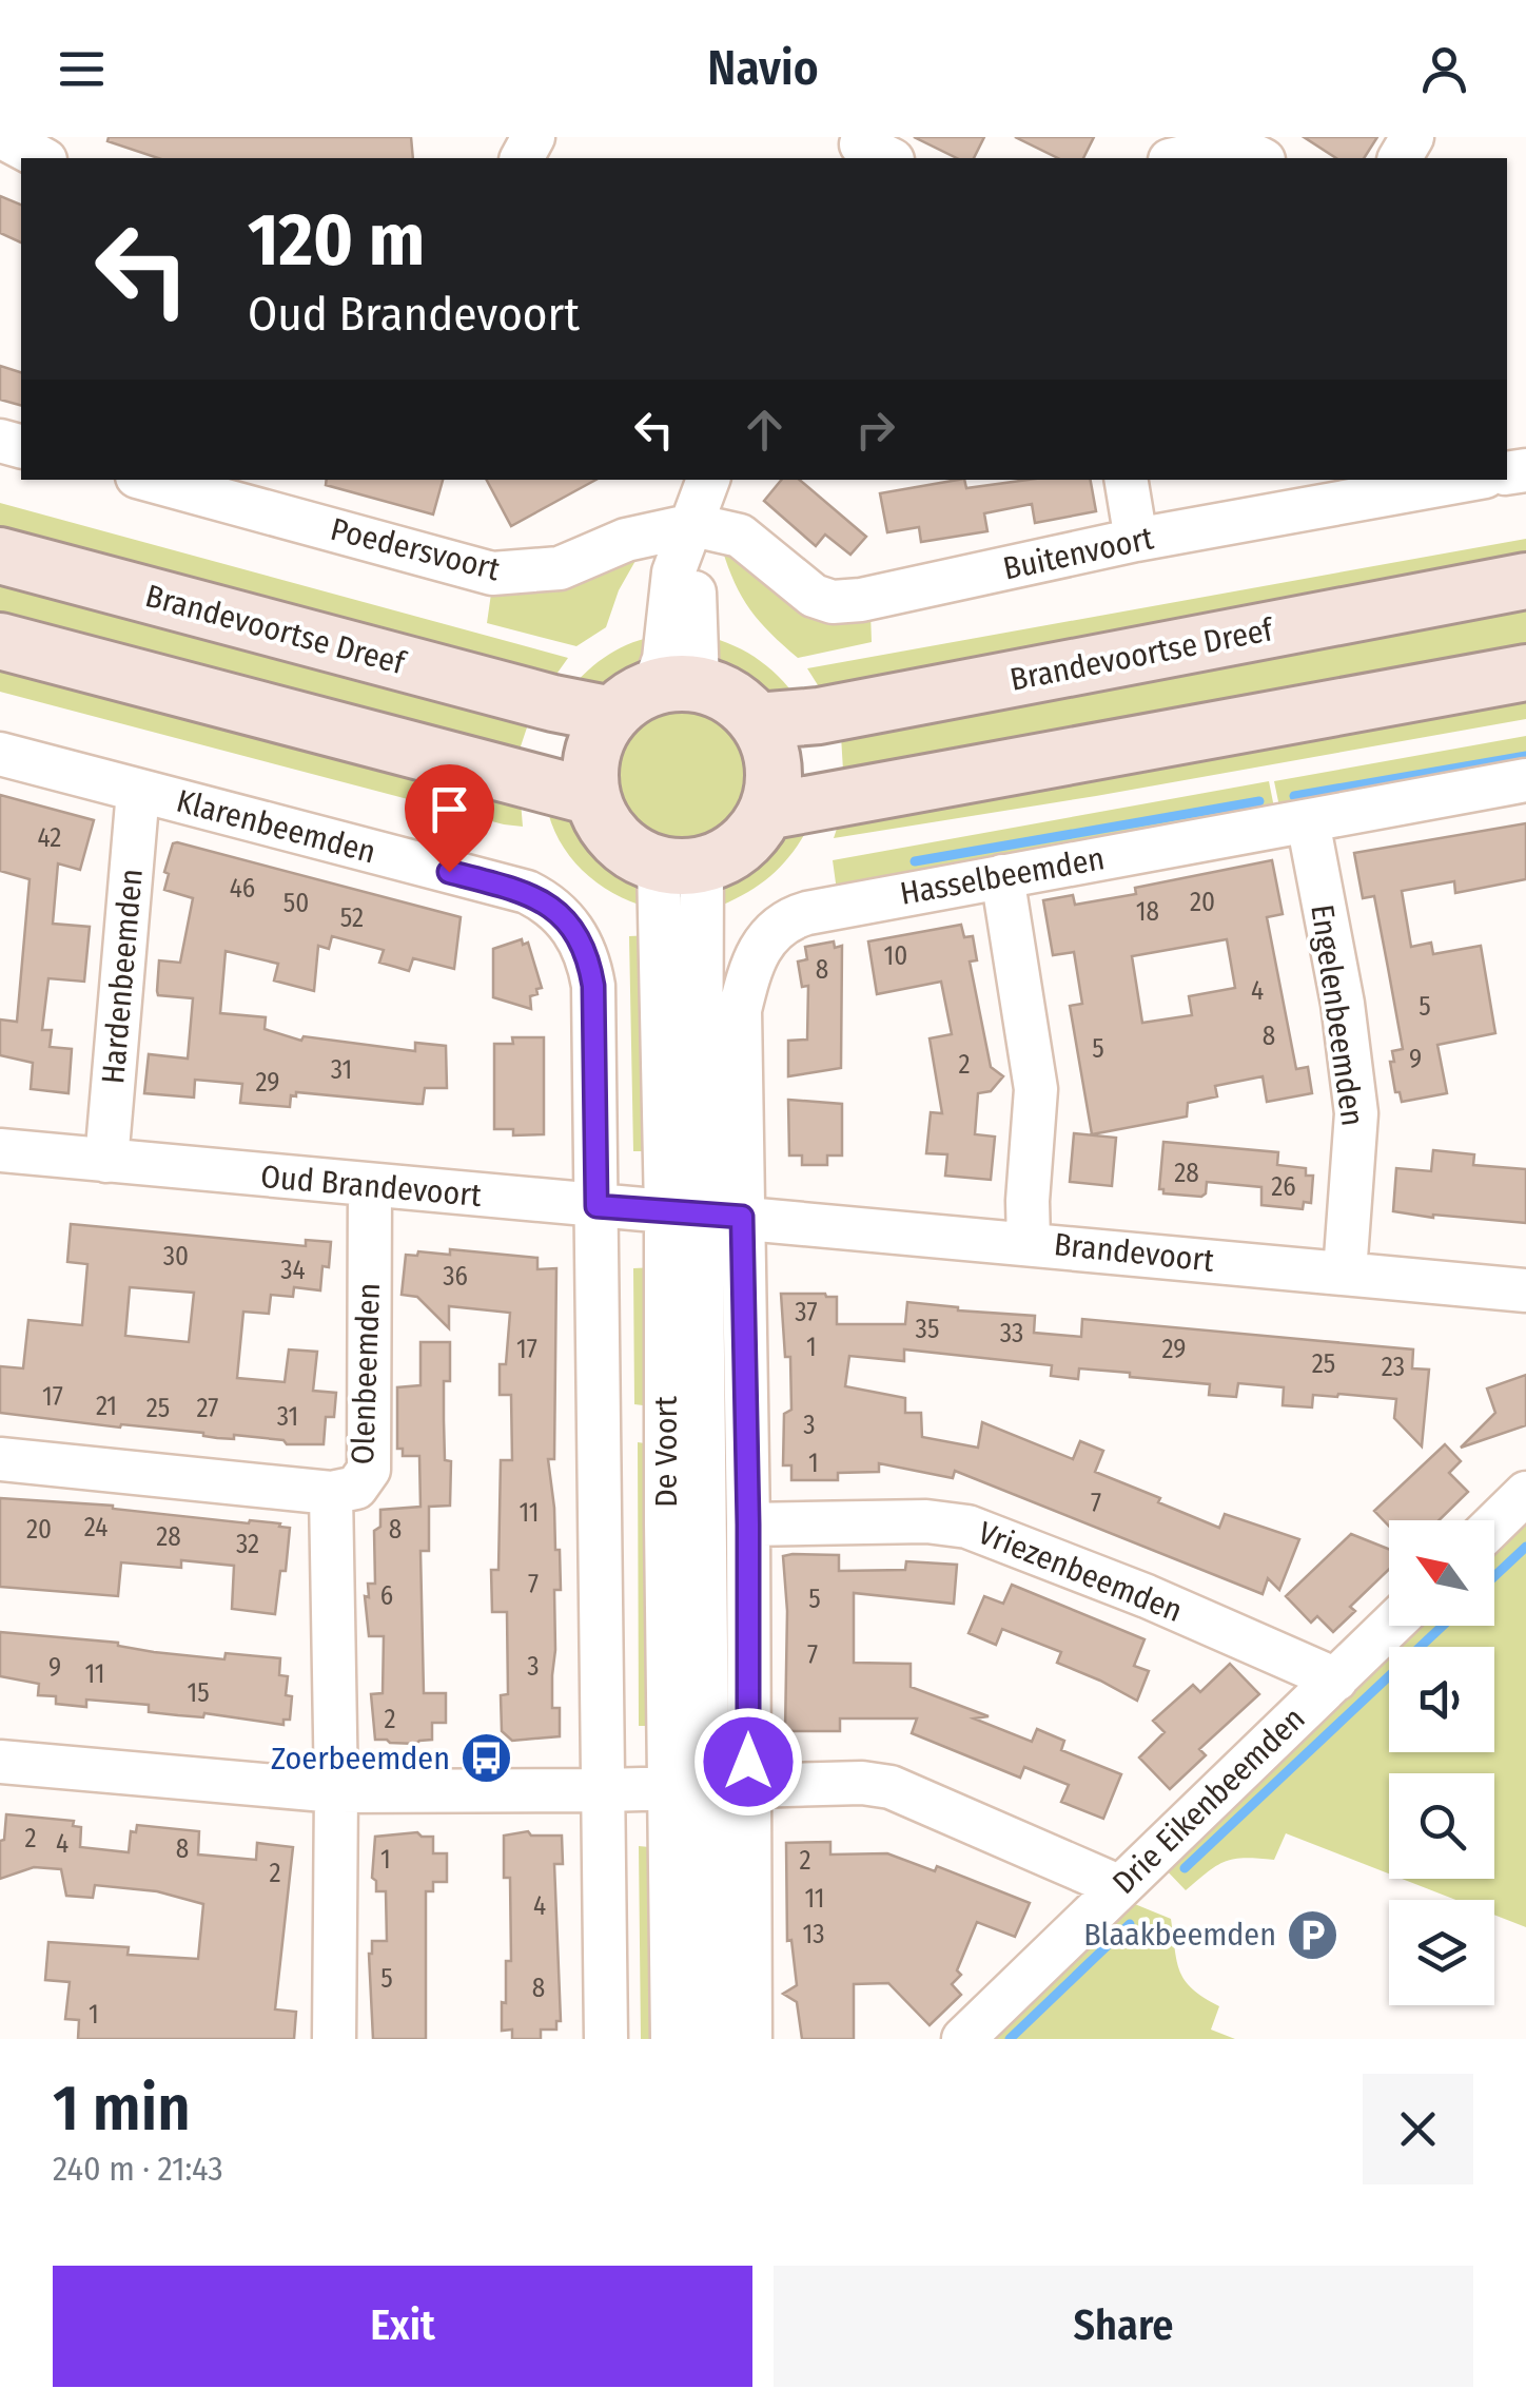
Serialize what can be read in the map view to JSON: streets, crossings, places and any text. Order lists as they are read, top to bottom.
{
  "streets": {
    "main road": ["Brandevoortse Dreef"],
    "street": [
      "Poedersvoort",
      "Buitenvoort",
      "Klarenbeemden",
      "Hasselbeemden",
      "Hardenbeemden",
      "Engelenbeemden",
      "Oud Brandevoort",
      "Brandevoort",
      "Olenbeemden",
      "De Voort",
      "Vriezenbeemden",
      "Drie Eikenbeemden"
    ]
  },
  "crossings": [
    ["Poedersvoort", "Buitenvoort"],
    ["Brandevoortse Dreef", "De Voort"],
    ["Klarenbeemden", "Hardenbeemden"],
    ["Klarenbeemden", "Oud Brandevoort"],
    ["Hasselbeemden", "Engelenbeemden"],
    ["Hasselbeemden", "Oud Brandevoort"],
    ["Hasselbeemden", "Brandevoort"],
    ["Hasselbeemden", "De Voort"],
    ["Hardenbeemden", "Oud Brandevoort"],
    ["Engelenbeemden", "Brandevoort"],
    ["Oud Brandevoort", "Brandevoort"],
    ["Oud Brandevoort", "Olenbeemden"],
    ["Oud Brandevoort", "De Voort"],
    ["Brandevoort", "De Voort"],
    ["Vriezenbeemden", "Drie Eikenbeemden"]
  ],
  "places": {
    "bus stop": ["Zoerbeemden"],
    "parking": ["Blaakbeemden"]
  },
  "house_numbers": [
    "42",
    "46",
    "20",
    "50",
    "18",
    "52",
    "10",
    "8",
    "4",
    "5",
    "8",
    "5",
    "9",
    "2",
    "31",
    "29",
    "28",
    "26",
    "30",
    "34",
    "36",
    "37",
    "35",
    "33",
    "1",
    "17",
    "29",
    "25",
    "23",
    "17",
    "21",
    "25",
    "27",
    "31",
    "3",
    "1",
    "7",
    "11",
    "24",
    "20",
    "8",
    "28",
    "32",
    "7",
    "6",
    "5",
    "7",
    "3",
    "9",
    "11",
    "15",
    "2",
    "2",
    "4",
    "8",
    "1",
    "2",
    "2",
    "11",
    "4",
    "13",
    "5",
    "8",
    "1"
  ],
  "north": "top left",
  "page": {
    "header": "Navio",
    "turn": ["120 m", "Oud Brandevoort"],
    "heading": ["1 min", "240 m · 21:43"],
    "buttons": ["Exit", "Share"]
  }
}
